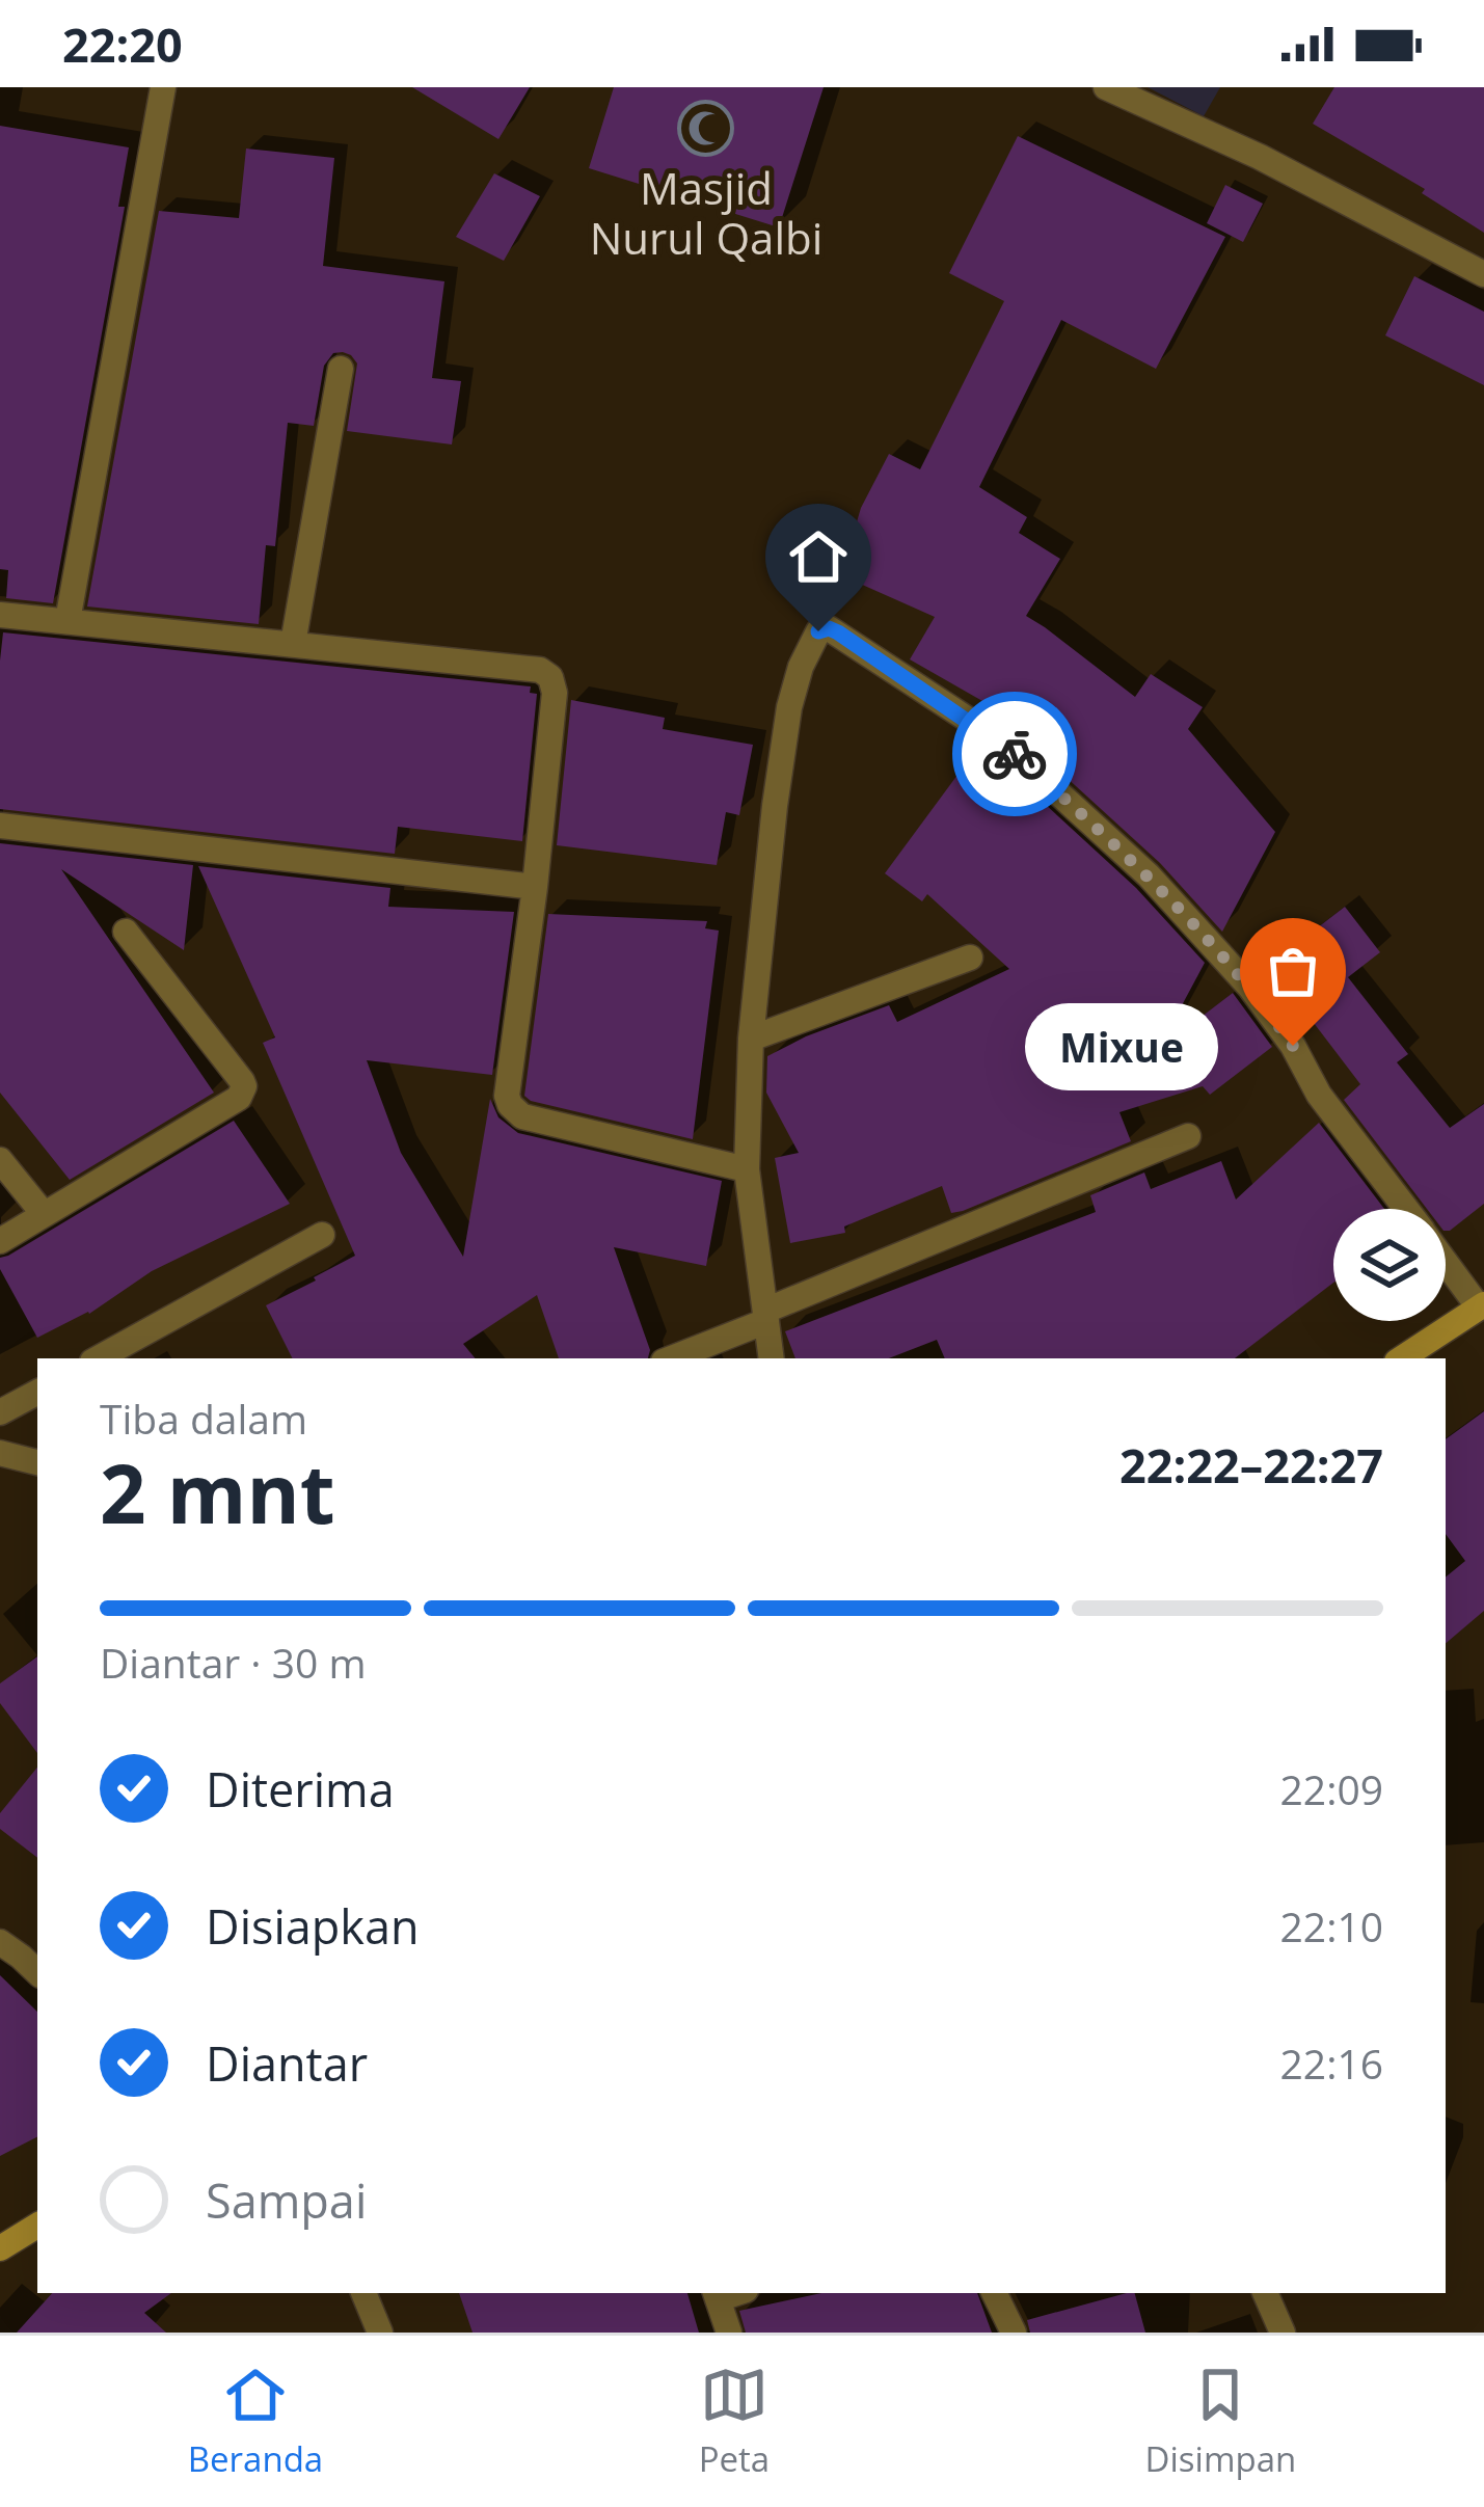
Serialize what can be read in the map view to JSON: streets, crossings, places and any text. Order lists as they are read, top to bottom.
{
  "places": {
    "mosque": ["Masjid Nurul Qalbi"],
    "other": ["Mixue"]
  },
  "page": {
    "status": "22:20",
    "bubble": "Mixue",
    "heading": ["2 mnt", "Tiba dalam", "22:22–22:27"],
    "bar": "Diantar · 30 m",
    "list": [
      ["Diterima", "22:09"],
      ["Disiapkan", "22:10"],
      ["Diantar", "22:16"],
      "Sampai"
    ],
    "tabs": ["Beranda", "Peta", "Disimpan"]
  }
}
